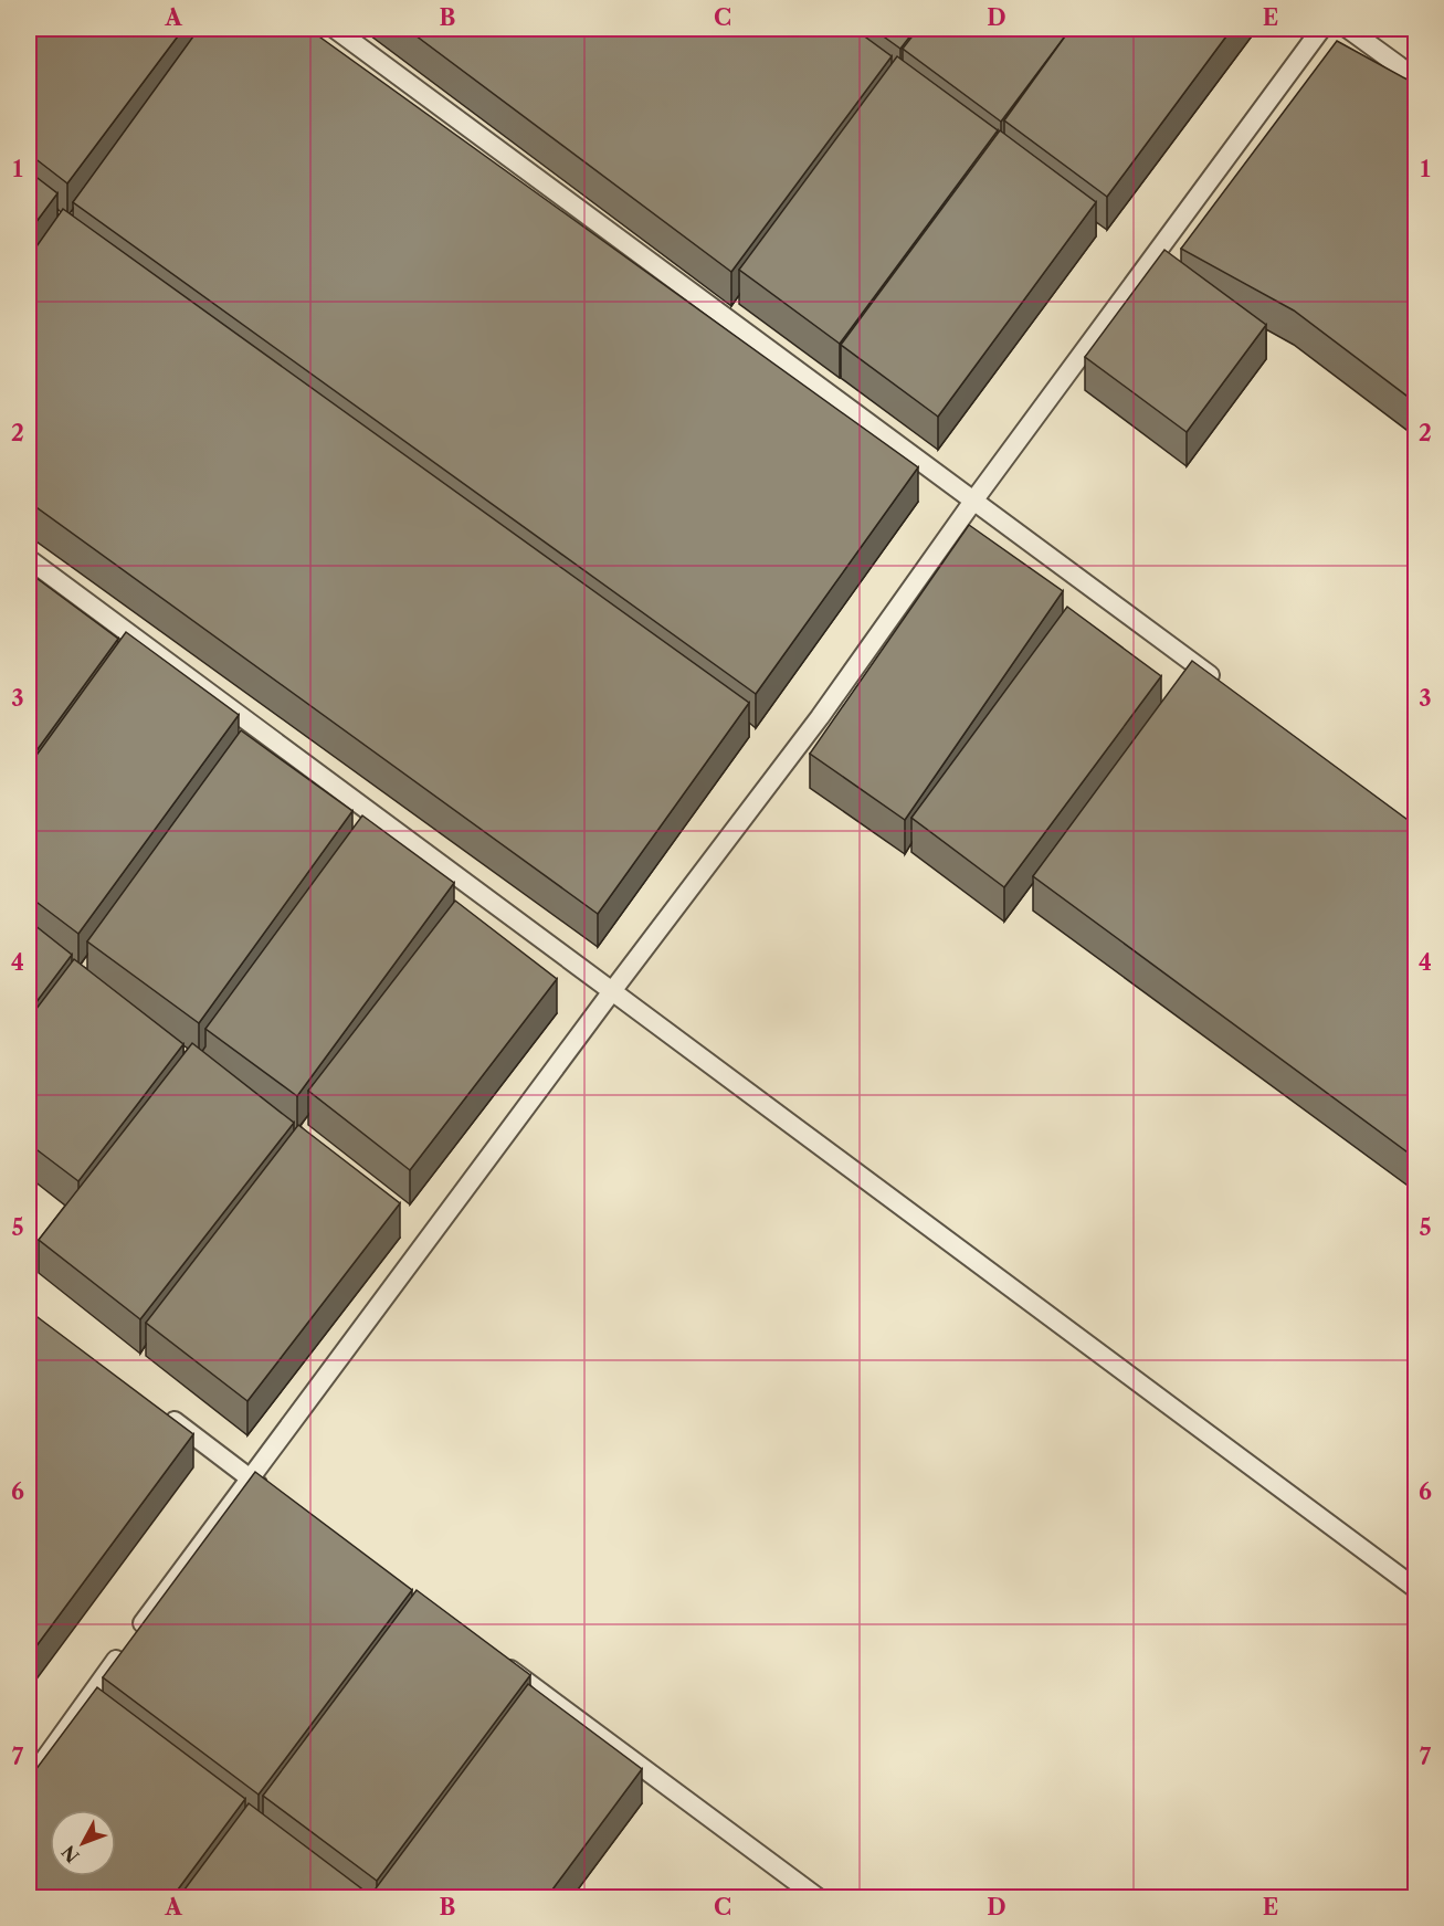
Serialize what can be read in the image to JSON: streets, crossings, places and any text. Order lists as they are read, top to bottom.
{
  "north": "bottom left",
  "grid": {
    "columns": [
      "A",
      "B",
      "C",
      "D",
      "E"
    ],
    "rows": [
      "1",
      "2",
      "3",
      "4",
      "5",
      "6",
      "7"
    ]
  }
}
